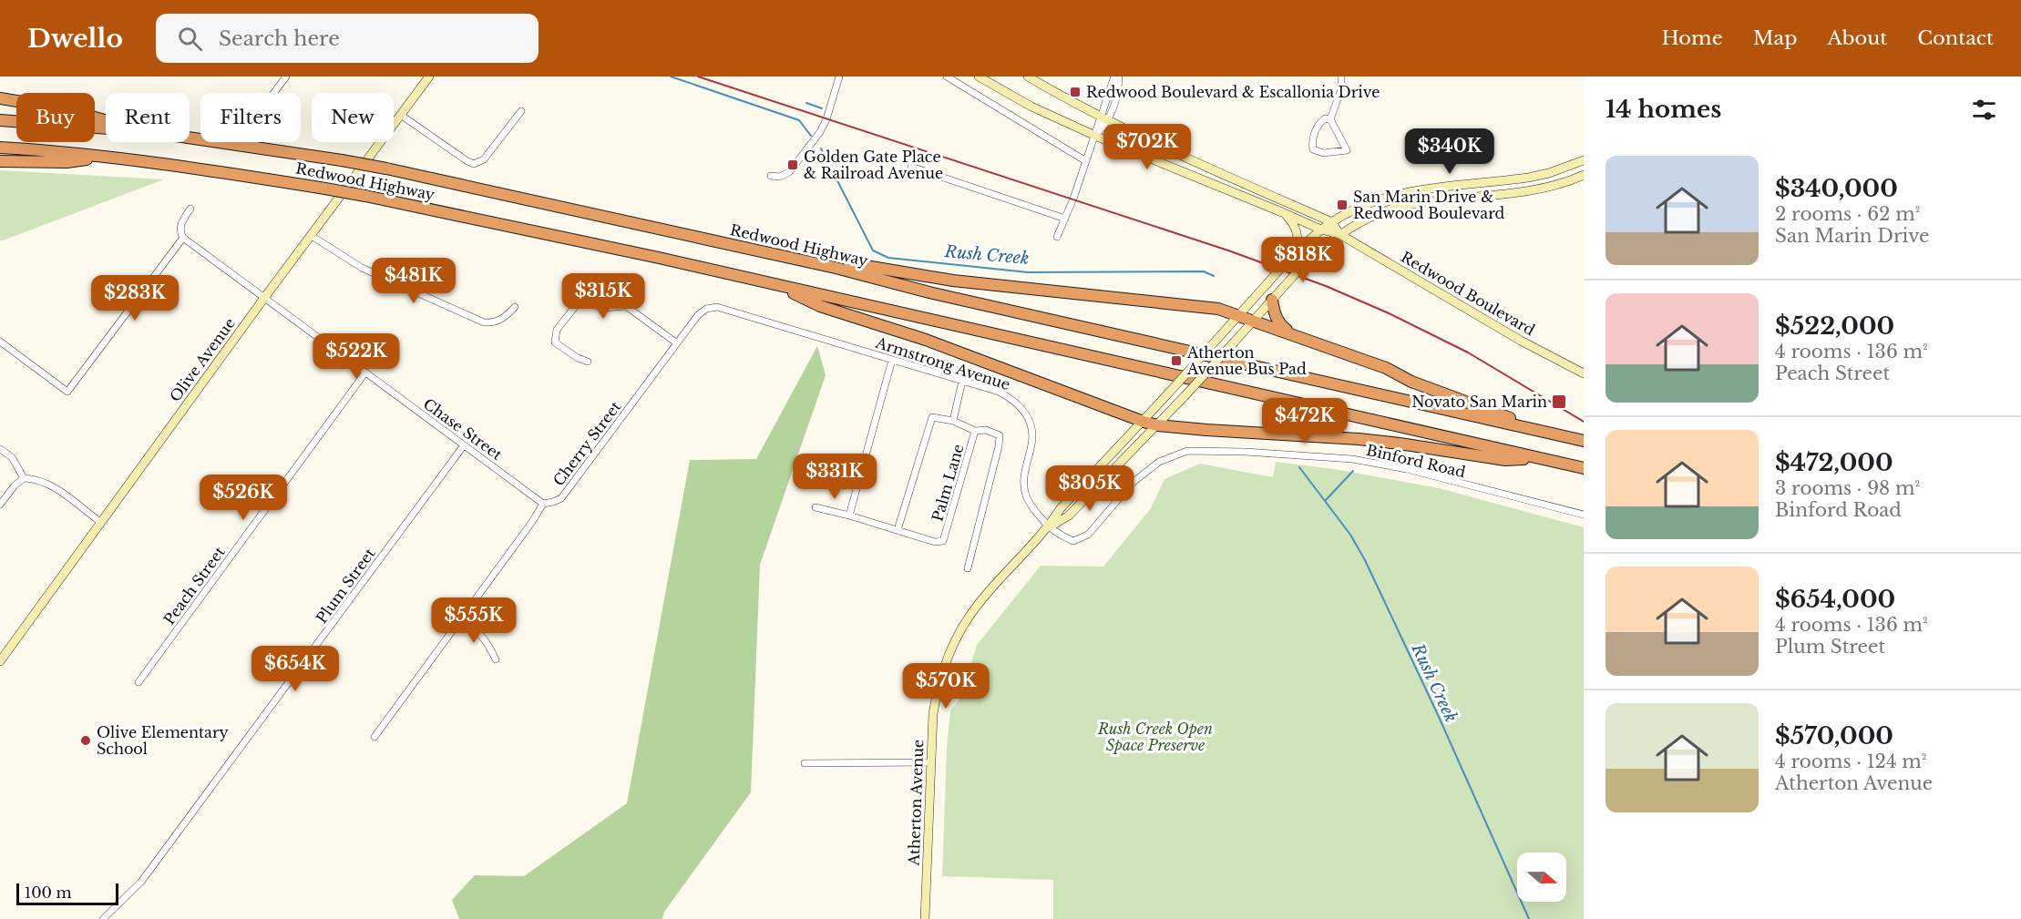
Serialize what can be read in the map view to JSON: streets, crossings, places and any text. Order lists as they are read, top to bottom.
{
  "streets": {
    "highway": ["Redwood Highway"],
    "main road": ["Redwood Boulevard", "Olive Avenue", "Atherton Avenue"],
    "street": [
      "Armstrong Avenue",
      "Chase Street",
      "Cherry Street",
      "Binford Road",
      "Palm Lane",
      "Peach Street",
      "Plum Street"
    ]
  },
  "crossings": [
    ["Redwood Boulevard", "Atherton Avenue"],
    ["Olive Avenue", "Chase Street"],
    ["Armstrong Avenue", "Cherry Street"],
    ["Armstrong Avenue", "Binford Road"],
    ["Armstrong Avenue", "Atherton Avenue"],
    ["Chase Street", "Cherry Street"],
    ["Chase Street", "Peach Street"],
    ["Chase Street", "Plum Street"],
    ["Binford Road", "Atherton Avenue"]
  ],
  "water": ["Rush Creek"],
  "parks": ["Rush Creek Open Space Preserve"],
  "places": {
    "transit": [
      "Redwood Boulevard & Escallonia Drive",
      "Golden Gate Place & Railroad Avenue",
      "San Marin Drive & Redwood Boulevard",
      "Atherton Avenue Bus Pad",
      "Novato San Marin"
    ],
    "other": ["Olive Elementary School"]
  },
  "scale_bar": "100 m",
  "north": "right",
  "page": {
    "header": "Dwello",
    "search": "Search here",
    "nav": [
      "Home",
      "Map",
      "About",
      "Contact"
    ],
    "heading": "14 homes",
    "chip": [
      "Buy",
      "Rent",
      "Filters",
      "New"
    ],
    "price": [
      "$702K",
      "$340K",
      "$818K",
      "$481K",
      "$315K",
      "$283K",
      "$522K",
      "$472K",
      "$331K",
      "$305K",
      "$526K",
      "$555K",
      "$654K",
      "$570K"
    ],
    "list": [
      {
        "name": "$340,000",
        "note": "2 rooms · 62 m² · San Marin Drive"
      },
      {
        "name": "$522,000",
        "note": "4 rooms · 136 m² · Peach Street"
      },
      {
        "name": "$472,000",
        "note": "3 rooms · 98 m² · Binford Road"
      },
      {
        "name": "$654,000",
        "note": "4 rooms · 136 m² · Plum Street"
      },
      {
        "name": "$570,000",
        "note": "4 rooms · 124 m² · Atherton Avenue"
      }
    ],
    "scale": "100 m"
  }
}
